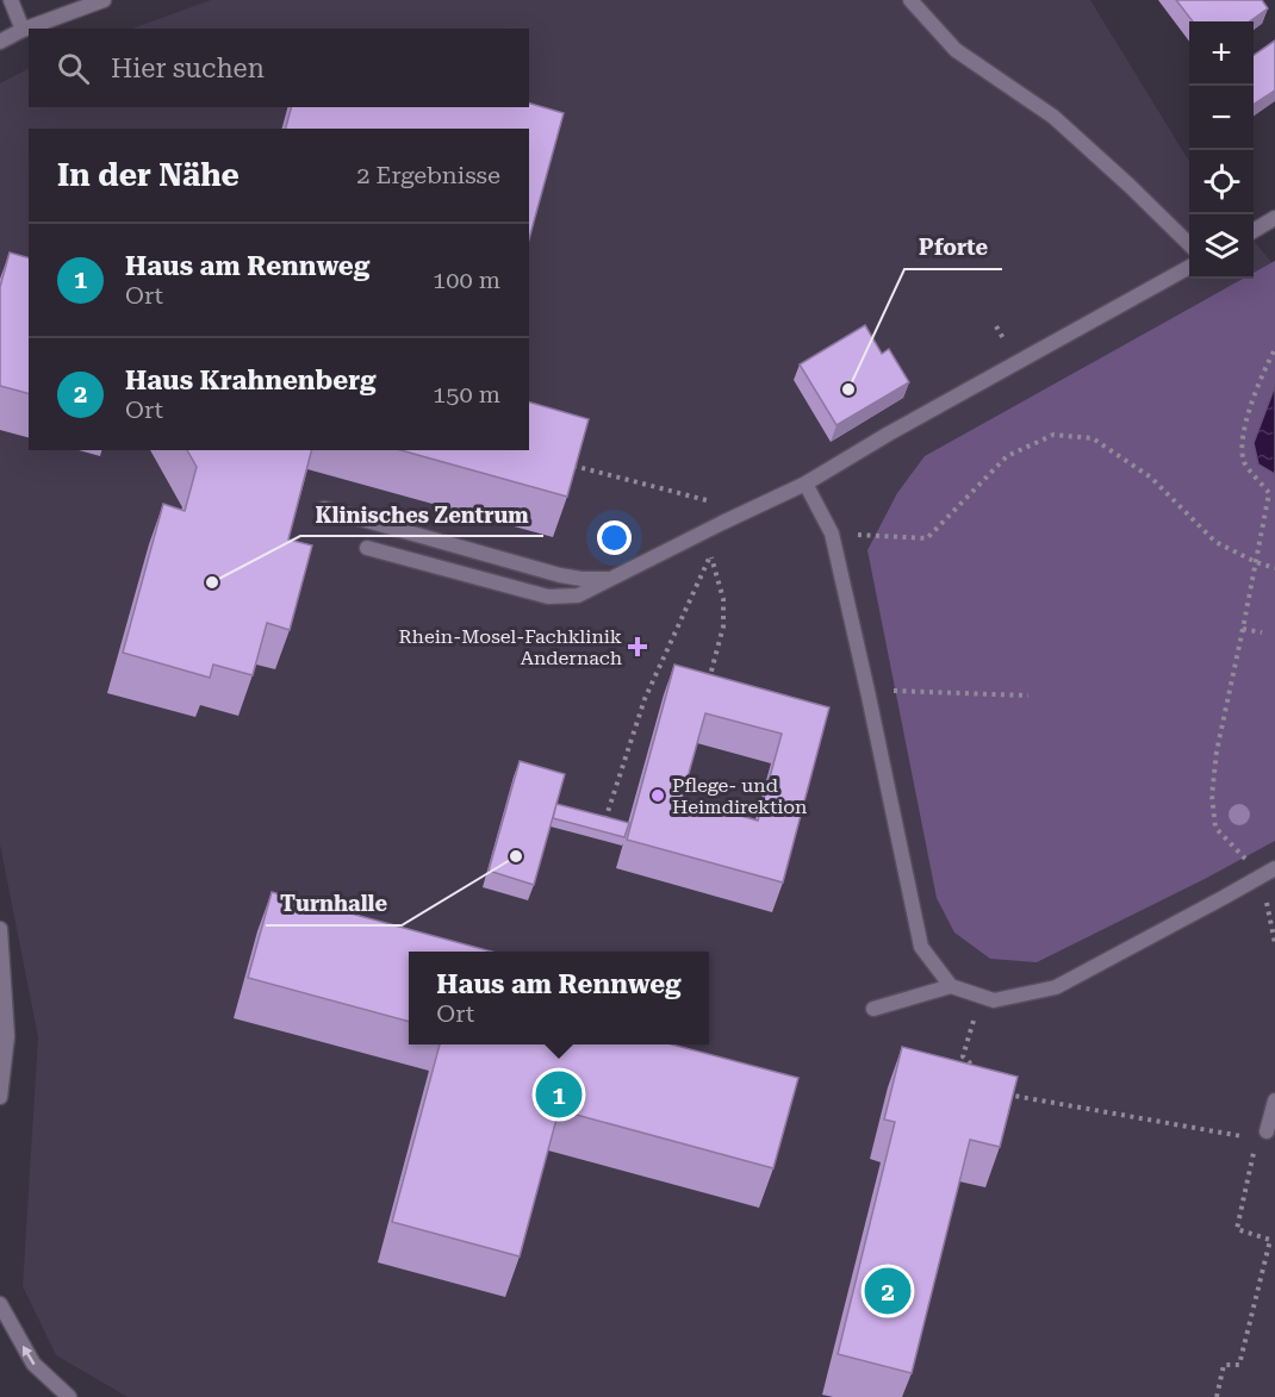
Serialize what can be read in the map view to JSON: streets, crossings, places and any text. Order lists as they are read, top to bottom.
{
  "places": {
    "other": [
      "Pforte",
      "Klinisches Zentrum",
      "Pflege- und Heimdirektion",
      "Turnhalle"
    ],
    "health": ["Rhein-Mosel-Fachklinik Andernach"]
  },
  "page": {
    "map_buttons": ["+", "−"],
    "search": "Hier suchen",
    "heading": ["In der Nähe", "2 Ergebnisse"],
    "list": [
      {
        "mark": "1",
        "name": "Haus am Rennweg",
        "note": "Ort",
        "value": "100 m"
      },
      {
        "mark": "2",
        "name": "Haus Krahnenberg",
        "note": "Ort",
        "value": "150 m"
      }
    ],
    "popup": ["Haus am Rennweg", "Ort"],
    "pins": ["1", "2"]
  }
}
